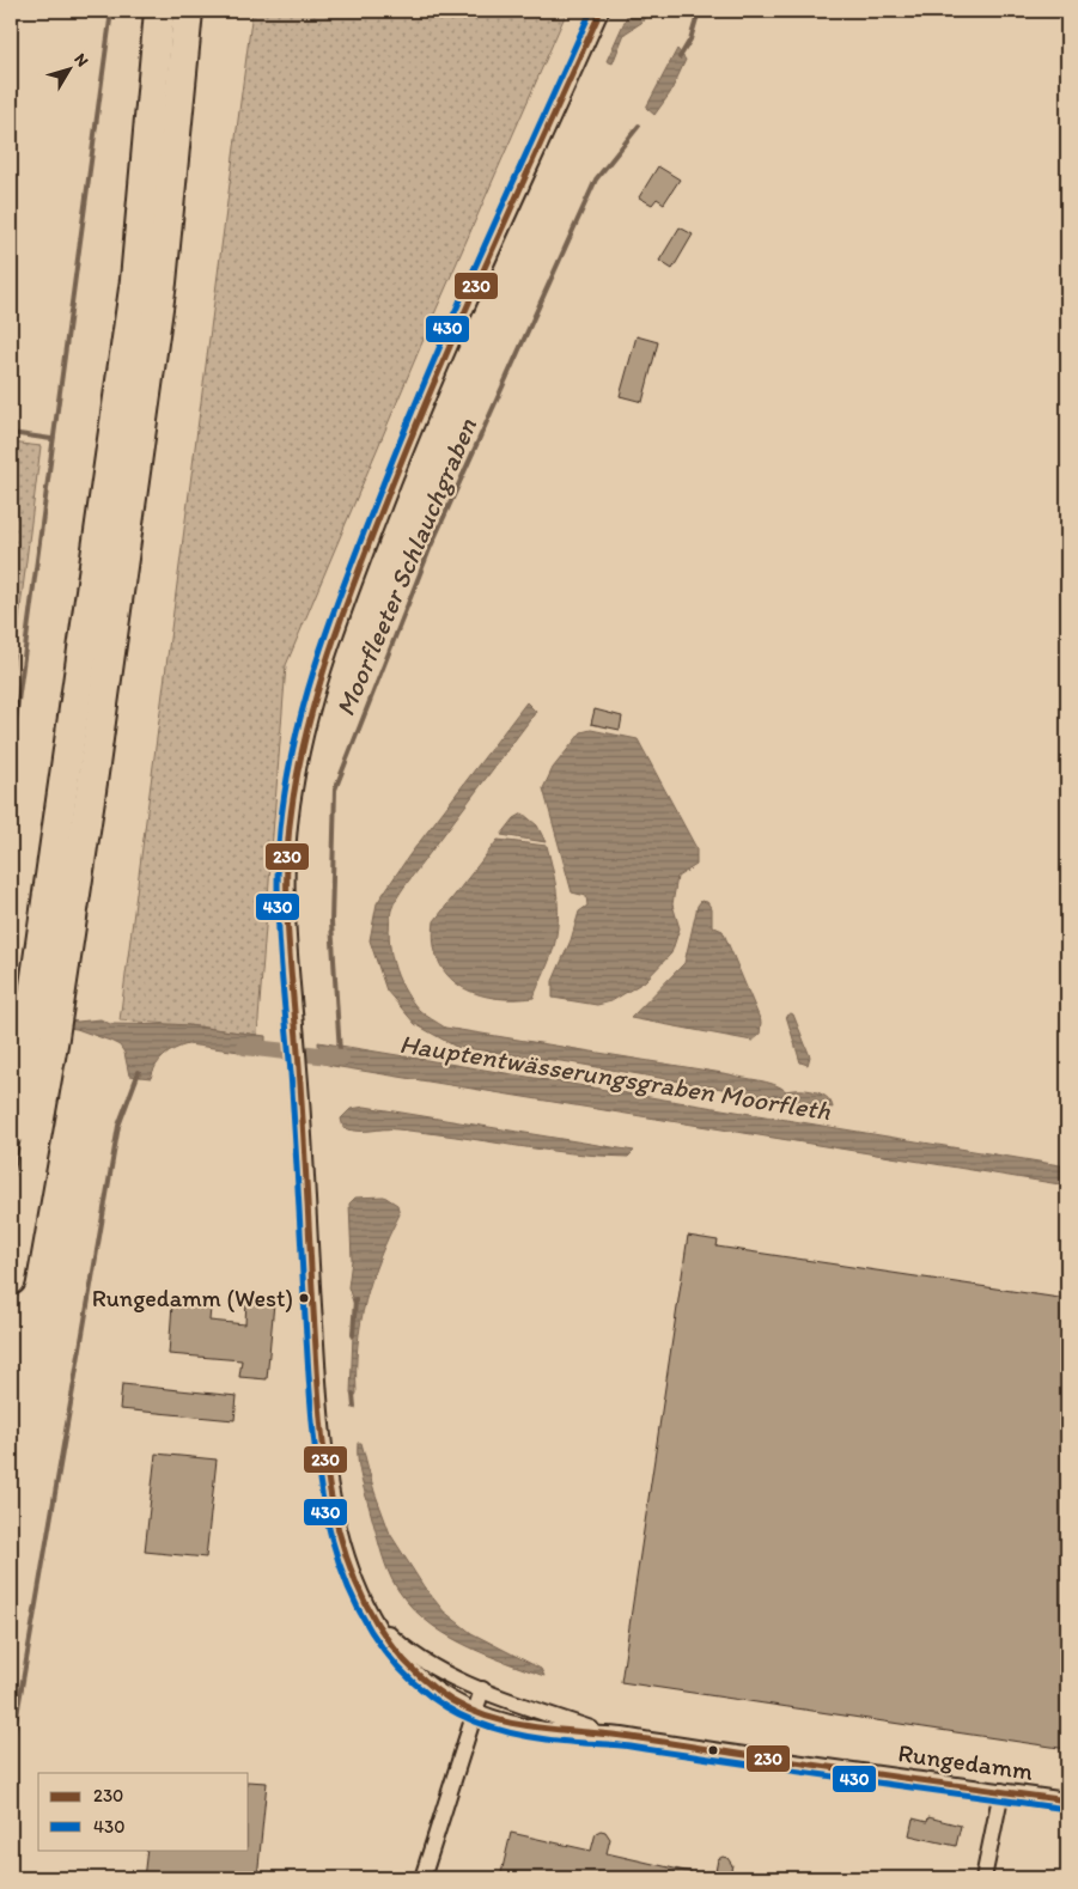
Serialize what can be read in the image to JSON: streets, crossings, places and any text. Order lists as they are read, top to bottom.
{
  "streets": {
    "street": ["Rungedamm"]
  },
  "water": ["Moorfleeter Schlauchgraben", "Hauptentwässerungsgraben Moorfleth"],
  "places": ["Rungedamm (West)"],
  "lines": ["transit line 230", "transit line 430"],
  "legend": ["230", "430"],
  "north": "top right"
}
